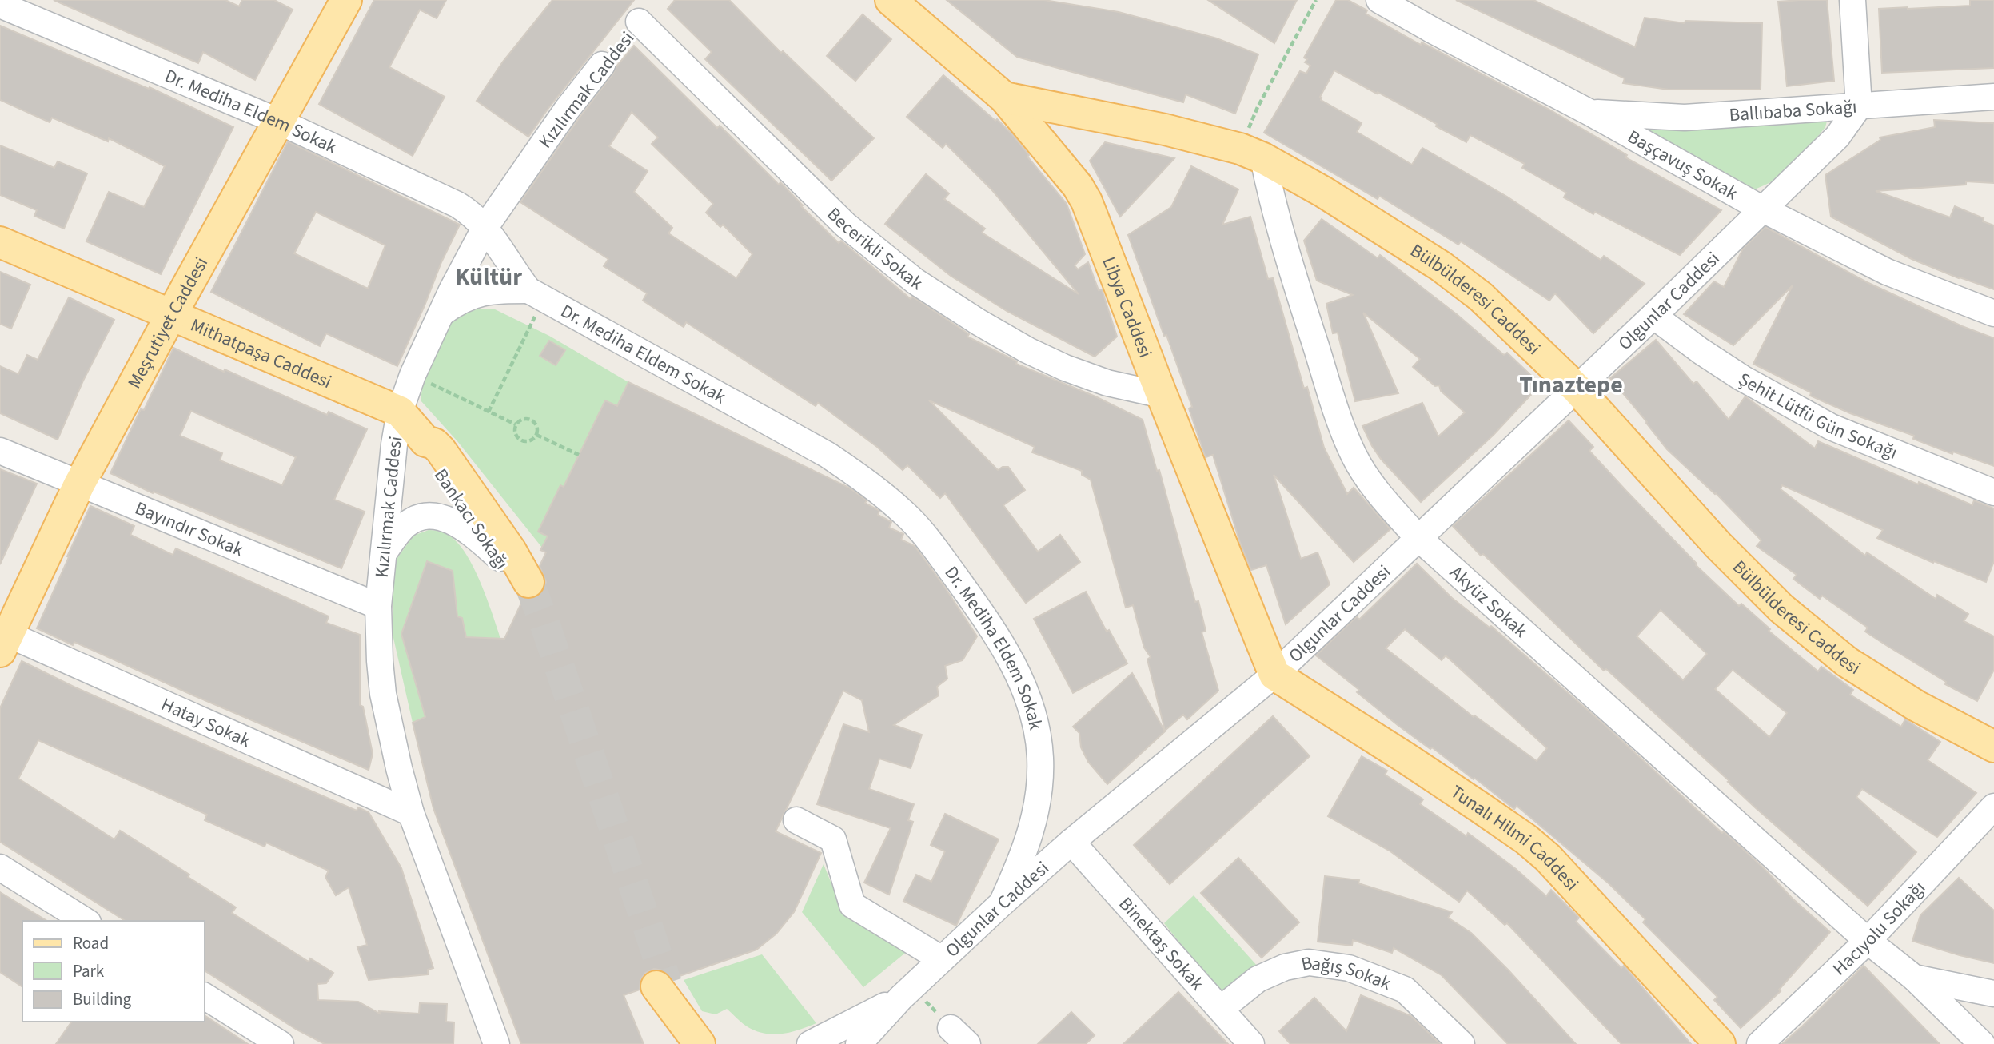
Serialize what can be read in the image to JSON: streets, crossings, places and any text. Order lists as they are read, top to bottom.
{
  "streets": {
    "main road": [
      "Bülbülderesi Caddesi",
      "Libya Caddesi",
      "Meşrutiyet Caddesi",
      "Mithatpaşa Caddesi",
      "Bankacı Sokağı",
      "Tunalı Hilmi Caddesi"
    ],
    "street": [
      "Kızılırmak Caddesi",
      "Ballıbaba Sokağı",
      "Dr. Mediha Eldem Sokak",
      "Başçavuş Sokak",
      "Becerikli Sokak",
      "Olgunlar Caddesi",
      "Şehit Lütfü Gün Sokağı",
      "Bayındır Sokak",
      "Akyüz Sokak",
      "Hatay Sokak",
      "Hacıyolu Sokağı",
      "Binektaş Sokak",
      "Bağış Sokak"
    ]
  },
  "crossings": [
    ["Kızılırmak Caddesi", "Dr. Mediha Eldem Sokak"],
    ["Kızılırmak Caddesi", "Becerikli Sokak"],
    ["Kızılırmak Caddesi", "Mithatpaşa Caddesi"],
    ["Kızılırmak Caddesi", "Bankacı Sokağı"],
    ["Kızılırmak Caddesi", "Bayındır Sokak"],
    ["Kızılırmak Caddesi", "Hatay Sokak"],
    ["Ballıbaba Sokağı", "Başçavuş Sokak"],
    ["Ballıbaba Sokağı", "Olgunlar Caddesi"],
    ["Dr. Mediha Eldem Sokak", "Olgunlar Caddesi"],
    ["Dr. Mediha Eldem Sokak", "Meşrutiyet Caddesi"],
    ["Başçavuş Sokak", "Olgunlar Caddesi"],
    ["Becerikli Sokak", "Libya Caddesi"],
    ["Bülbülderesi Caddesi", "Olgunlar Caddesi"],
    ["Bülbülderesi Caddesi", "Libya Caddesi"],
    ["Bülbülderesi Caddesi", "Akyüz Sokak"],
    ["Olgunlar Caddesi", "Libya Caddesi"],
    ["Olgunlar Caddesi", "Şehit Lütfü Gün Sokağı"],
    ["Olgunlar Caddesi", "Akyüz Sokak"],
    ["Olgunlar Caddesi", "Tunalı Hilmi Caddesi"],
    ["Olgunlar Caddesi", "Binektaş Sokak"],
    ["Libya Caddesi", "Tunalı Hilmi Caddesi"],
    ["Meşrutiyet Caddesi", "Mithatpaşa Caddesi"],
    ["Meşrutiyet Caddesi", "Bayındır Sokak"],
    ["Meşrutiyet Caddesi", "Hatay Sokak"],
    ["Mithatpaşa Caddesi", "Bankacı Sokağı"],
    ["Akyüz Sokak", "Hacıyolu Sokağı"],
    ["Binektaş Sokak", "Bağış Sokak"]
  ],
  "districts": ["Kültür", "Tınaztepe"],
  "legend": ["Road", "Park", "Building"]
}
